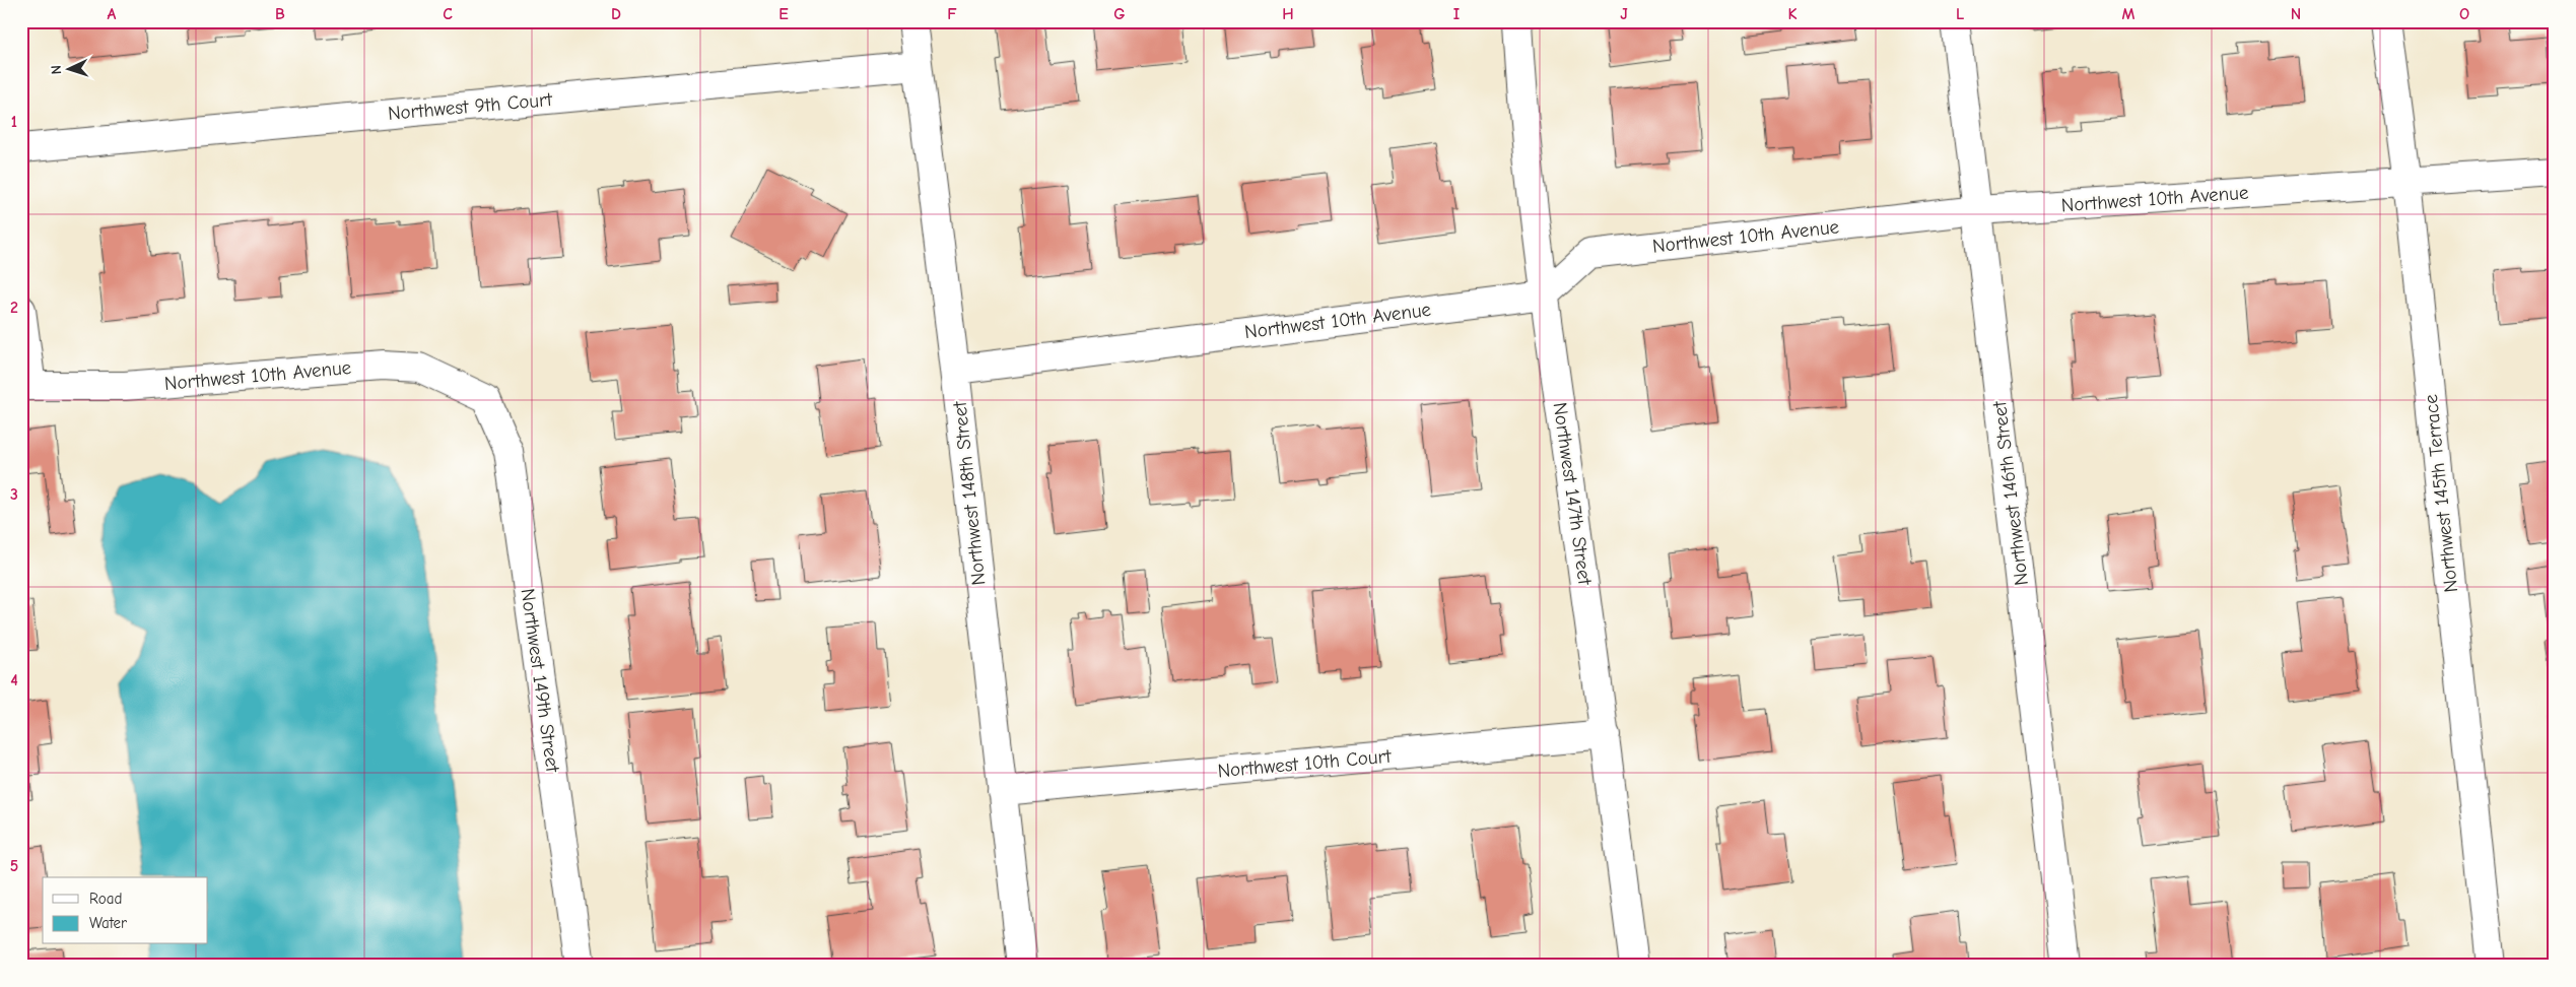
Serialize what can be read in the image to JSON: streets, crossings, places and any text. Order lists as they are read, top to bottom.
{
  "streets": {
    "street": [
      "Northwest 9th Court",
      "Northwest 10th Avenue",
      "Northwest 148th Street",
      "Northwest 147th Street",
      "Northwest 146th Street",
      "Northwest 145th Terrace",
      "Northwest 149th Street",
      "Northwest 10th Court"
    ]
  },
  "crossings": [
    ["Northwest 9th Court", "Northwest 148th Street"],
    ["Northwest 10th Avenue", "Northwest 148th Street"],
    ["Northwest 10th Avenue", "Northwest 147th Street"],
    ["Northwest 10th Avenue", "Northwest 146th Street"],
    ["Northwest 10th Avenue", "Northwest 145th Terrace"],
    ["Northwest 10th Avenue", "Northwest 149th Street"],
    ["Northwest 148th Street", "Northwest 10th Court"],
    ["Northwest 147th Street", "Northwest 10th Court"]
  ],
  "legend": ["Road", "Water"],
  "north": "left",
  "grid": {
    "columns": [
      "A",
      "B",
      "C",
      "D",
      "E",
      "F",
      "G",
      "H",
      "I",
      "J",
      "K",
      "L",
      "M",
      "N",
      "O"
    ],
    "rows": [
      "1",
      "2",
      "3",
      "4",
      "5"
    ]
  }
}
